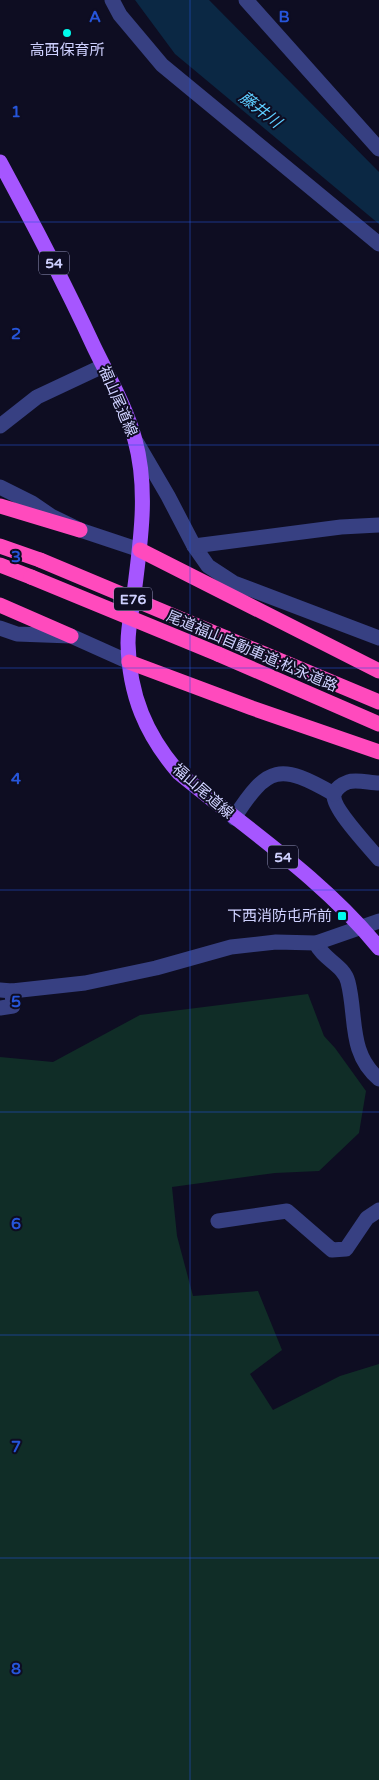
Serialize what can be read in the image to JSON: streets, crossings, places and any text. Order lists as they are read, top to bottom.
{
  "streets": {
    "highway": ["E76", "尾道福山自動車道;松永道路"],
    "main road": ["54", "福山尾道線"]
  },
  "water": ["藤井川"],
  "places": {
    "other": ["高西保育所"],
    "transit": ["下西消防屯所前"]
  },
  "grid": {
    "columns": ["A", "B"],
    "rows": [
      "1",
      "2",
      "3",
      "4",
      "5",
      "6",
      "7",
      "8"
    ]
  }
}
